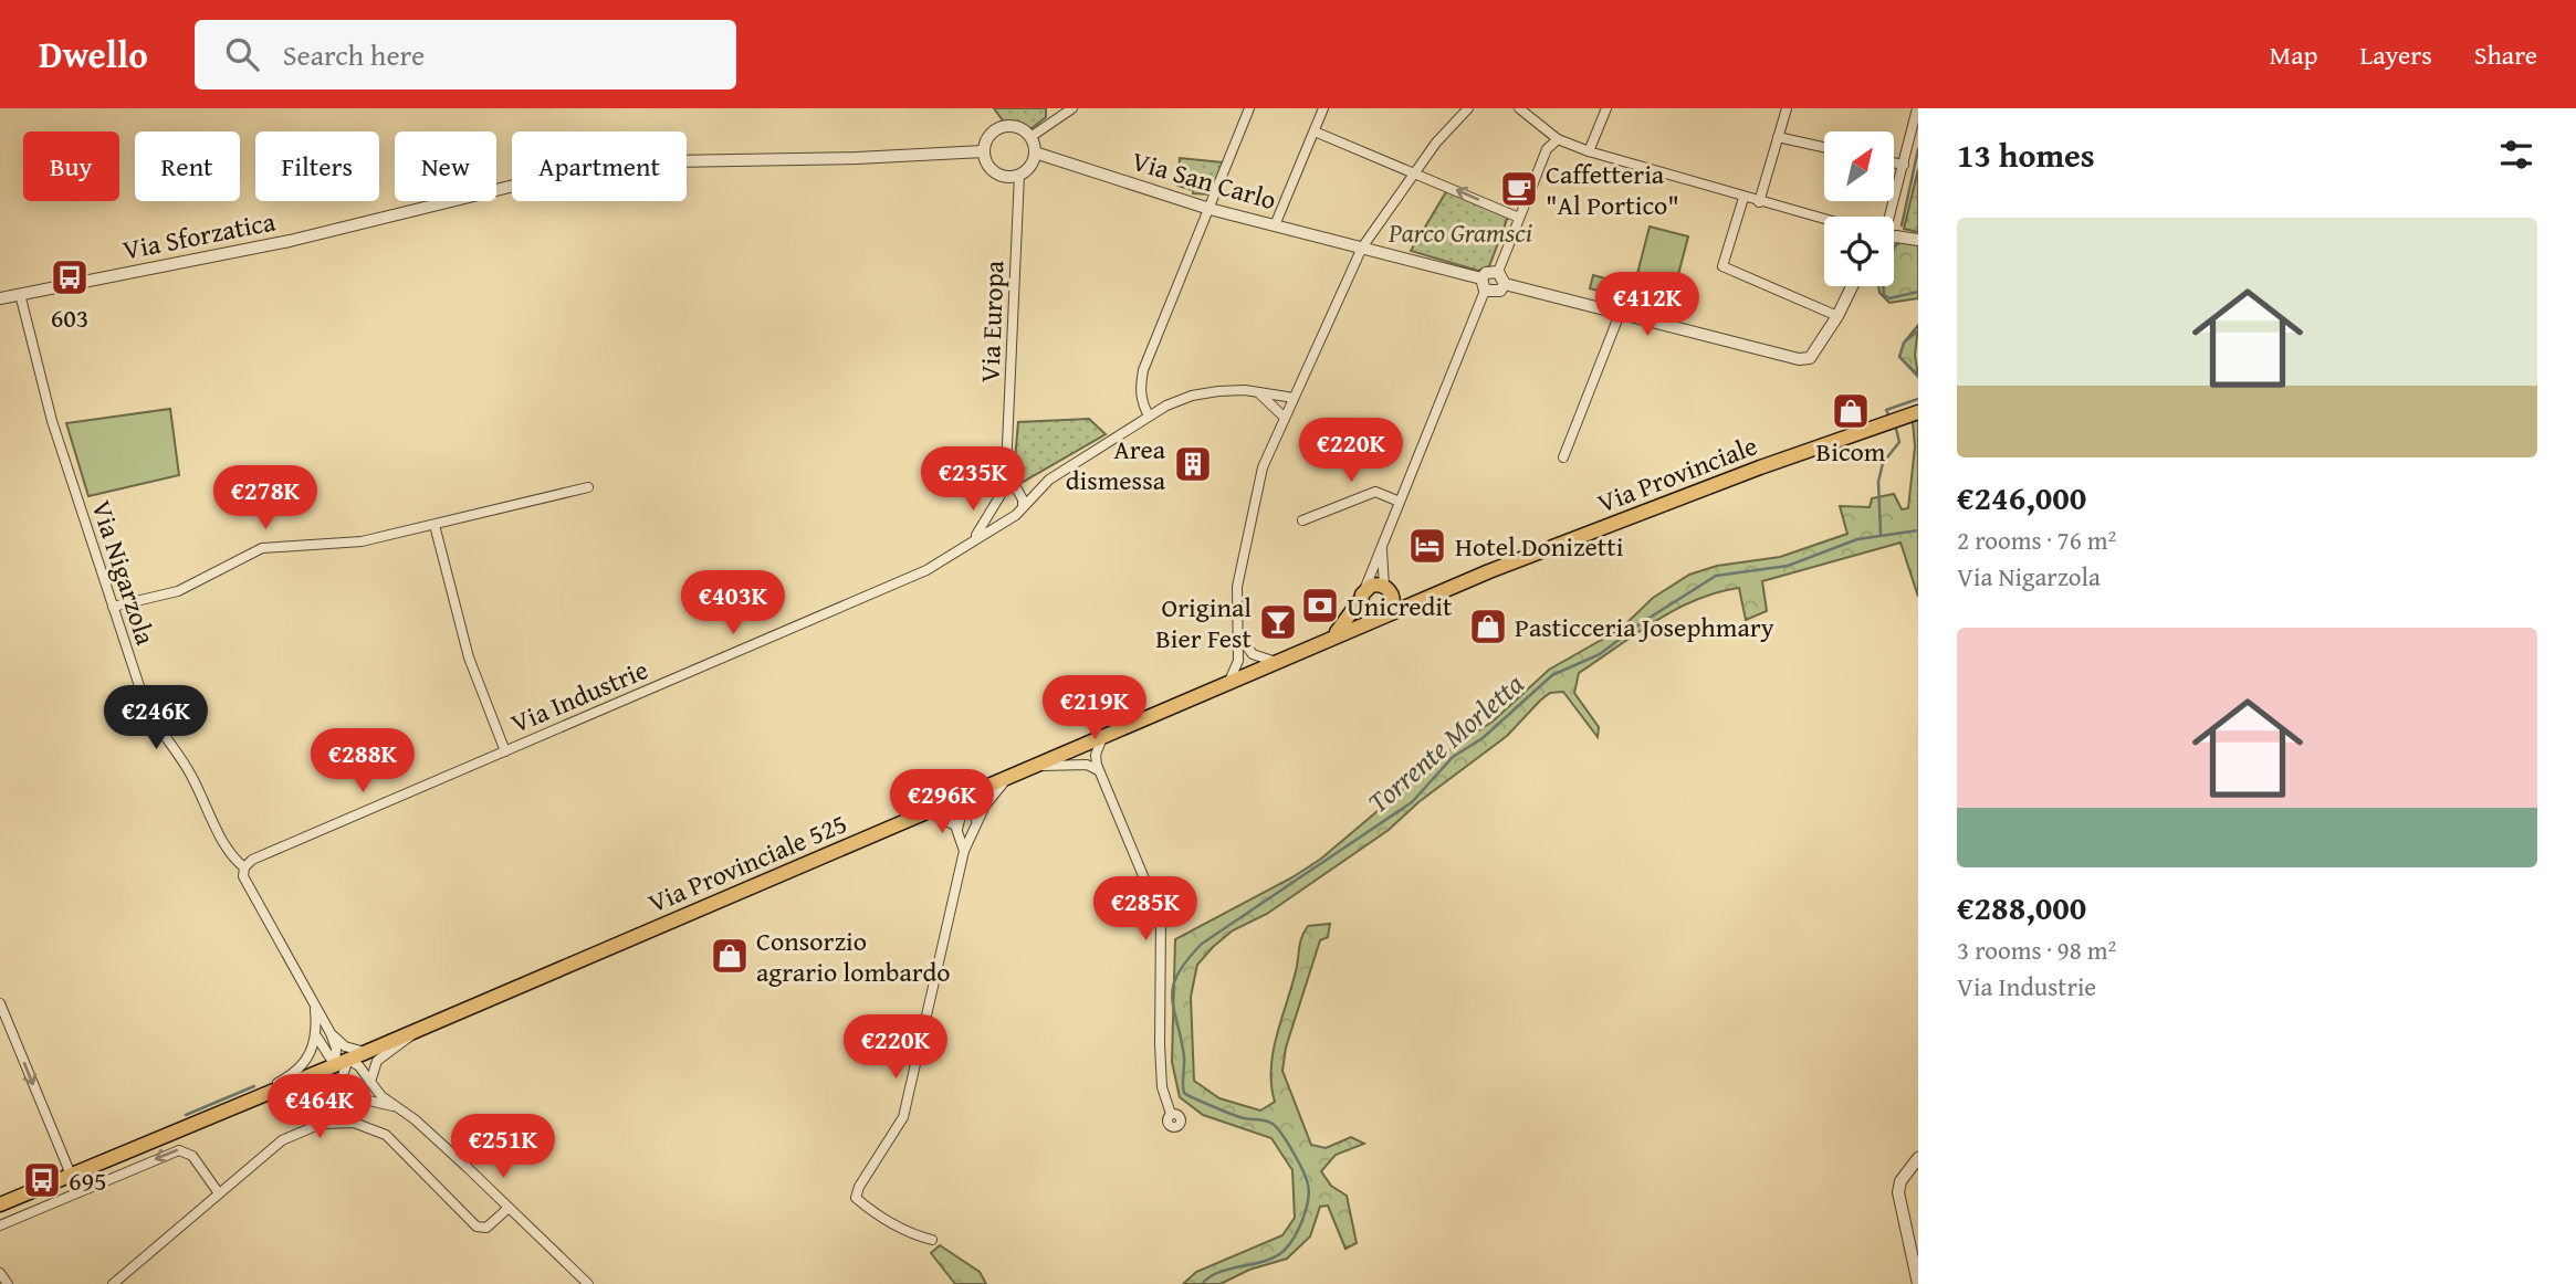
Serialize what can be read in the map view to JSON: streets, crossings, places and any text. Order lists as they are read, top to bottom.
{
  "streets": {
    "main road": ["Via Provinciale", "Via Provinciale 525"],
    "street": [
      "Via San Carlo",
      "Via Sforzatica",
      "Via Europa",
      "Via Nigarzola",
      "Via Industrie"
    ]
  },
  "crossings": [
    ["Via San Carlo", "Via Sforzatica"],
    ["Via San Carlo", "Via Europa"],
    ["Via Sforzatica", "Via Europa"],
    ["Via Sforzatica", "Via Nigarzola"],
    ["Via Europa", "Via Industrie"],
    ["Via Provinciale", "Via Provinciale 525"],
    ["Via Nigarzola", "Via Industrie"],
    ["Via Nigarzola", "Via Provinciale 525"]
  ],
  "water": ["Torrente Morletta"],
  "parks": ["Parco Gramsci"],
  "places": {
    "cafe": ["Caffetteria \"Al Portico\""],
    "bus stop": ["603", "695"],
    "shop": ["Bicom", "Pasticceria Josephmary", "Consorzio agrario lombardo"],
    "building": ["Area dismessa"],
    "hotel": ["Hotel Donizetti"],
    "bank": ["Unicredit"],
    "bar": ["Original Bier Fest"]
  },
  "north": "top right",
  "page": {
    "header": "Dwello",
    "search": "Search here",
    "nav": ["Map", "Layers", "Share"],
    "heading": "13 homes",
    "chip": [
      "Buy",
      "Rent",
      "Filters",
      "New",
      "Apartment"
    ],
    "list": [
      {
        "name": "€246,000",
        "note": "2 rooms · 76 m² · Via Nigarzola"
      },
      {
        "name": "€288,000",
        "note": "3 rooms · 98 m² · Via Industrie"
      }
    ],
    "price": [
      "€412K",
      "€220K",
      "€235K",
      "€278K",
      "€403K",
      "€219K",
      "€246K",
      "€288K",
      "€296K",
      "€285K",
      "€220K",
      "€464K",
      "€251K"
    ]
  }
}
